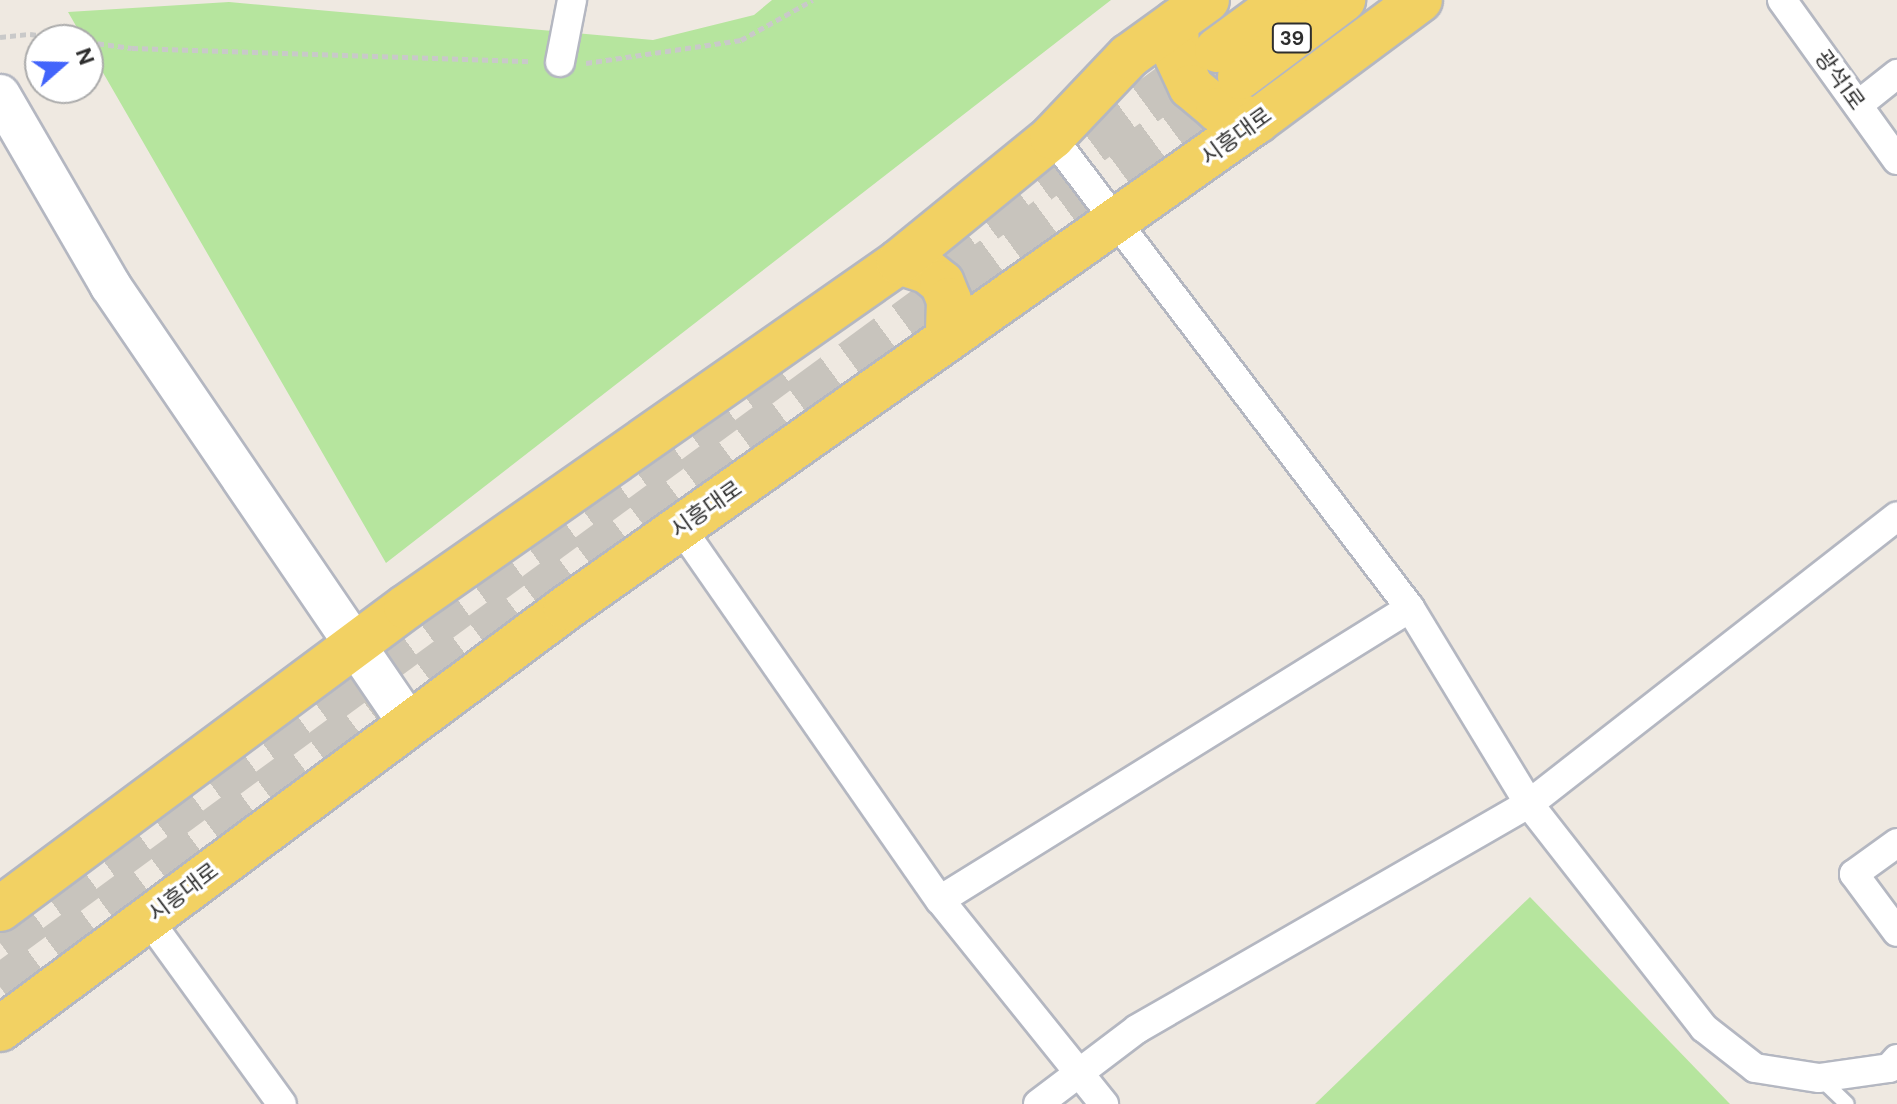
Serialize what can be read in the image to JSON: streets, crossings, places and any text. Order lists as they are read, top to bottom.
{
  "streets": {
    "main road": ["39", "시흥대로"],
    "street": ["광석1로"]
  },
  "north": "right"
}
